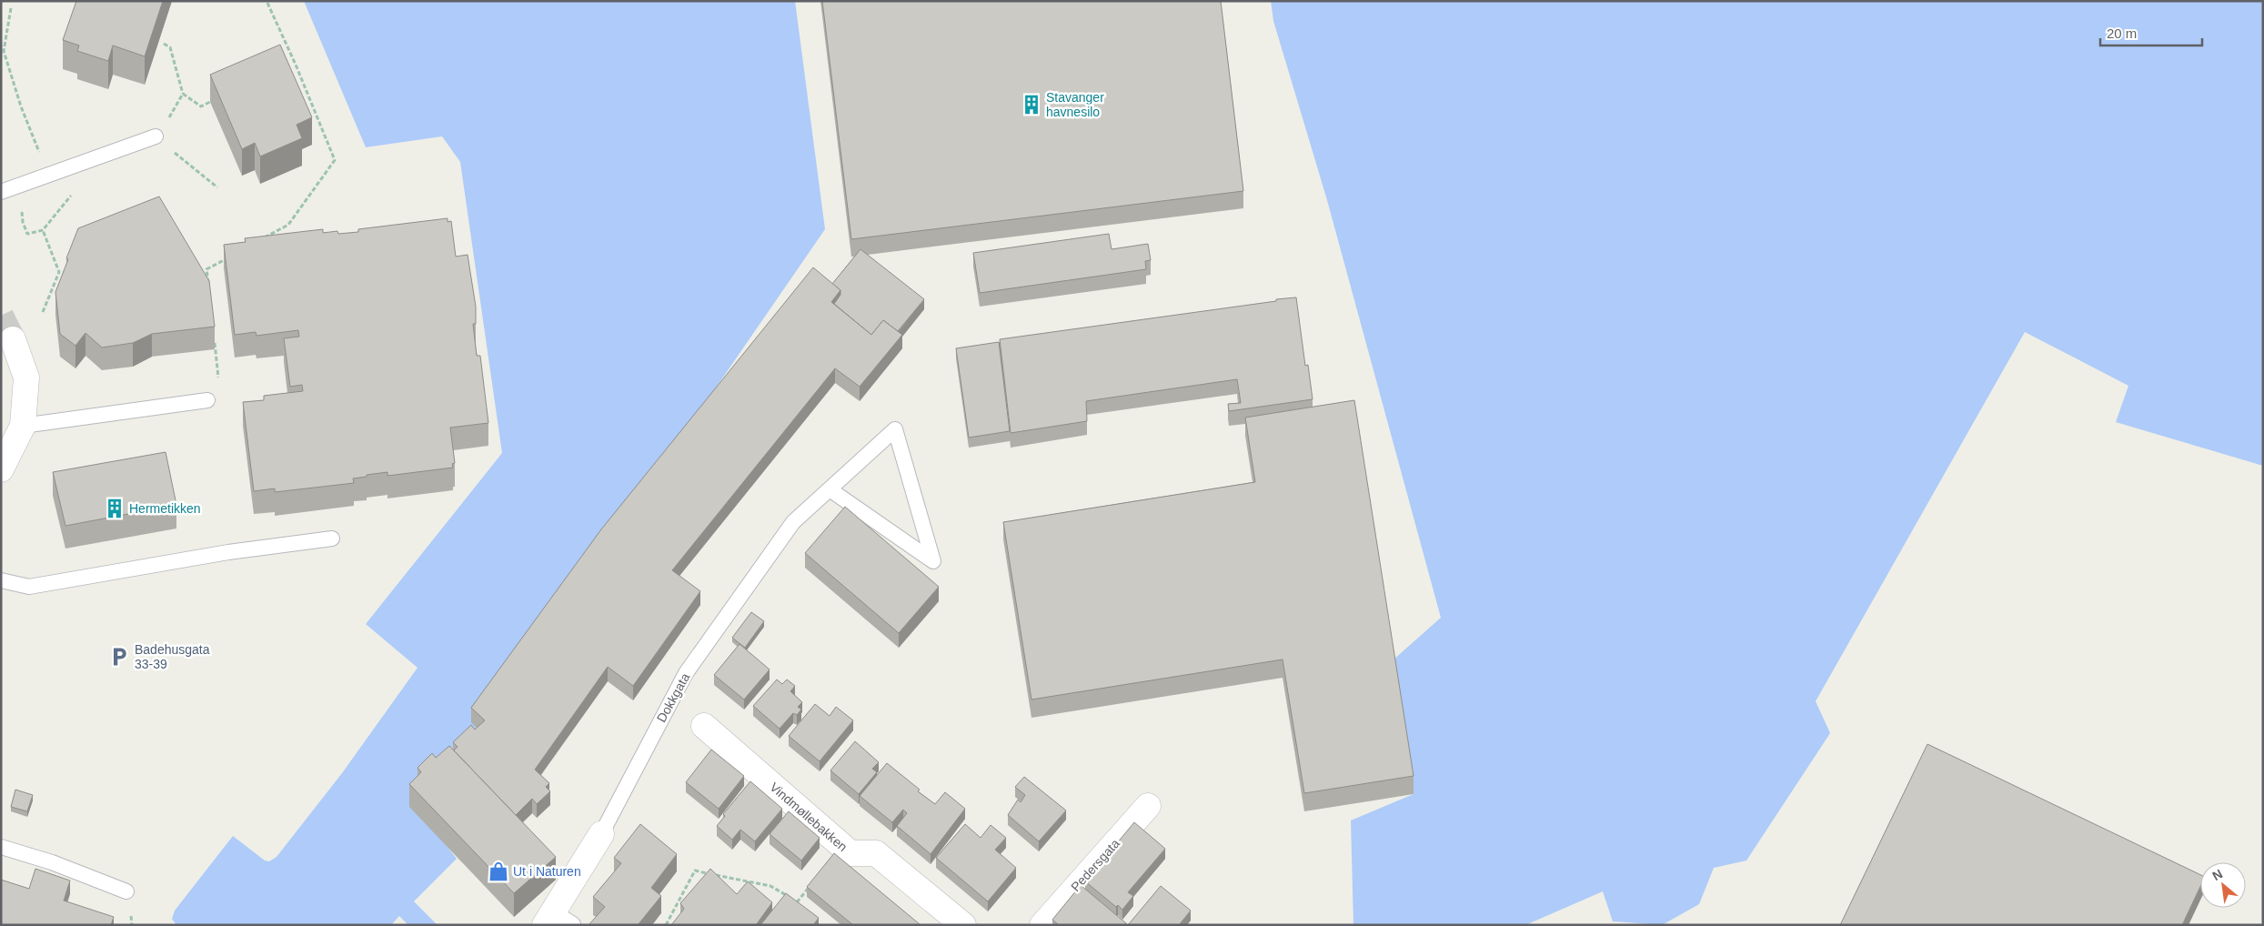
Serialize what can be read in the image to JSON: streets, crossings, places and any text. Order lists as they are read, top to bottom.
{
  "streets": {
    "street": ["Dokkgata", "Vindmøllebakken", "Pedersgata"]
  },
  "places": {
    "building": ["Stavanger havnesilo", "Hermetikken"],
    "parking": ["Badehusgata 33-39"],
    "shop": ["Ut i Naturen"]
  },
  "scale_bar": "20 m",
  "north": "top left"
}
